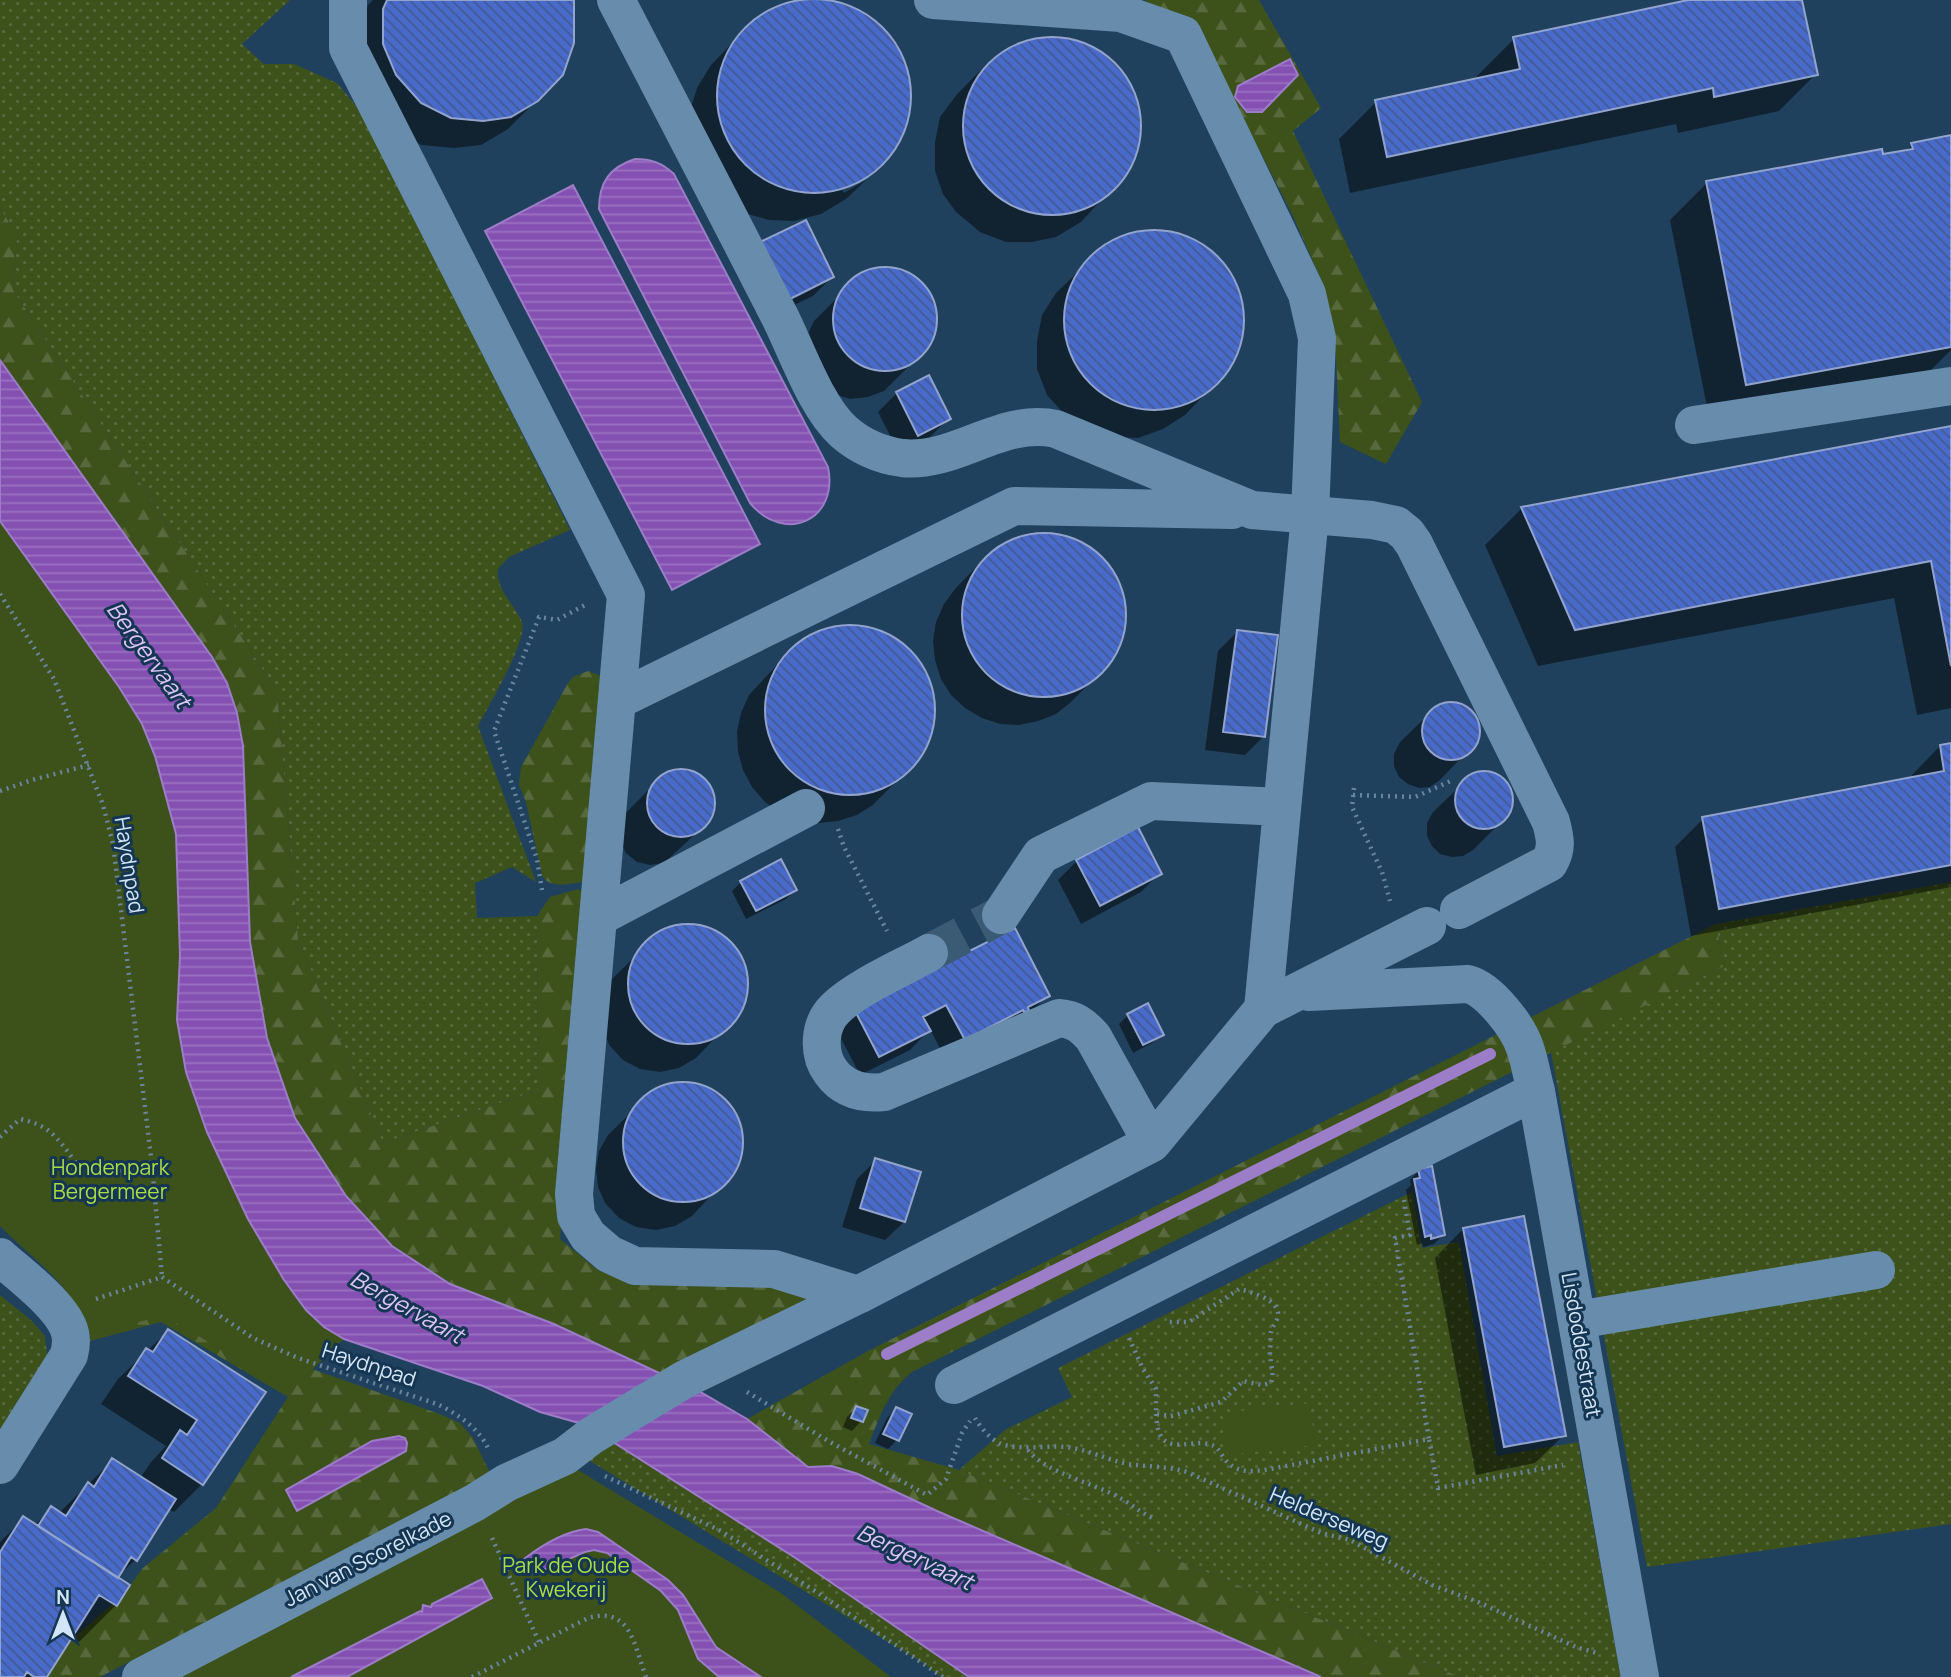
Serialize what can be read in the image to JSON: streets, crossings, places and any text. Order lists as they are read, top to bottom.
{
  "streets": {
    "street": ["Lisdoddestraat", "Jan van Scorelkade"],
    "path": ["Haydnpad", "Helderseweg"]
  },
  "crossings": [
    ["Haydnpad", "Jan van Scorelkade"],
    ["Lisdoddestraat", "Helderseweg"]
  ],
  "water": ["Bergervaart"],
  "parks": ["Hondenpark Bergermeer", "Park de Oude Kwekerij"],
  "north": "top"
}
